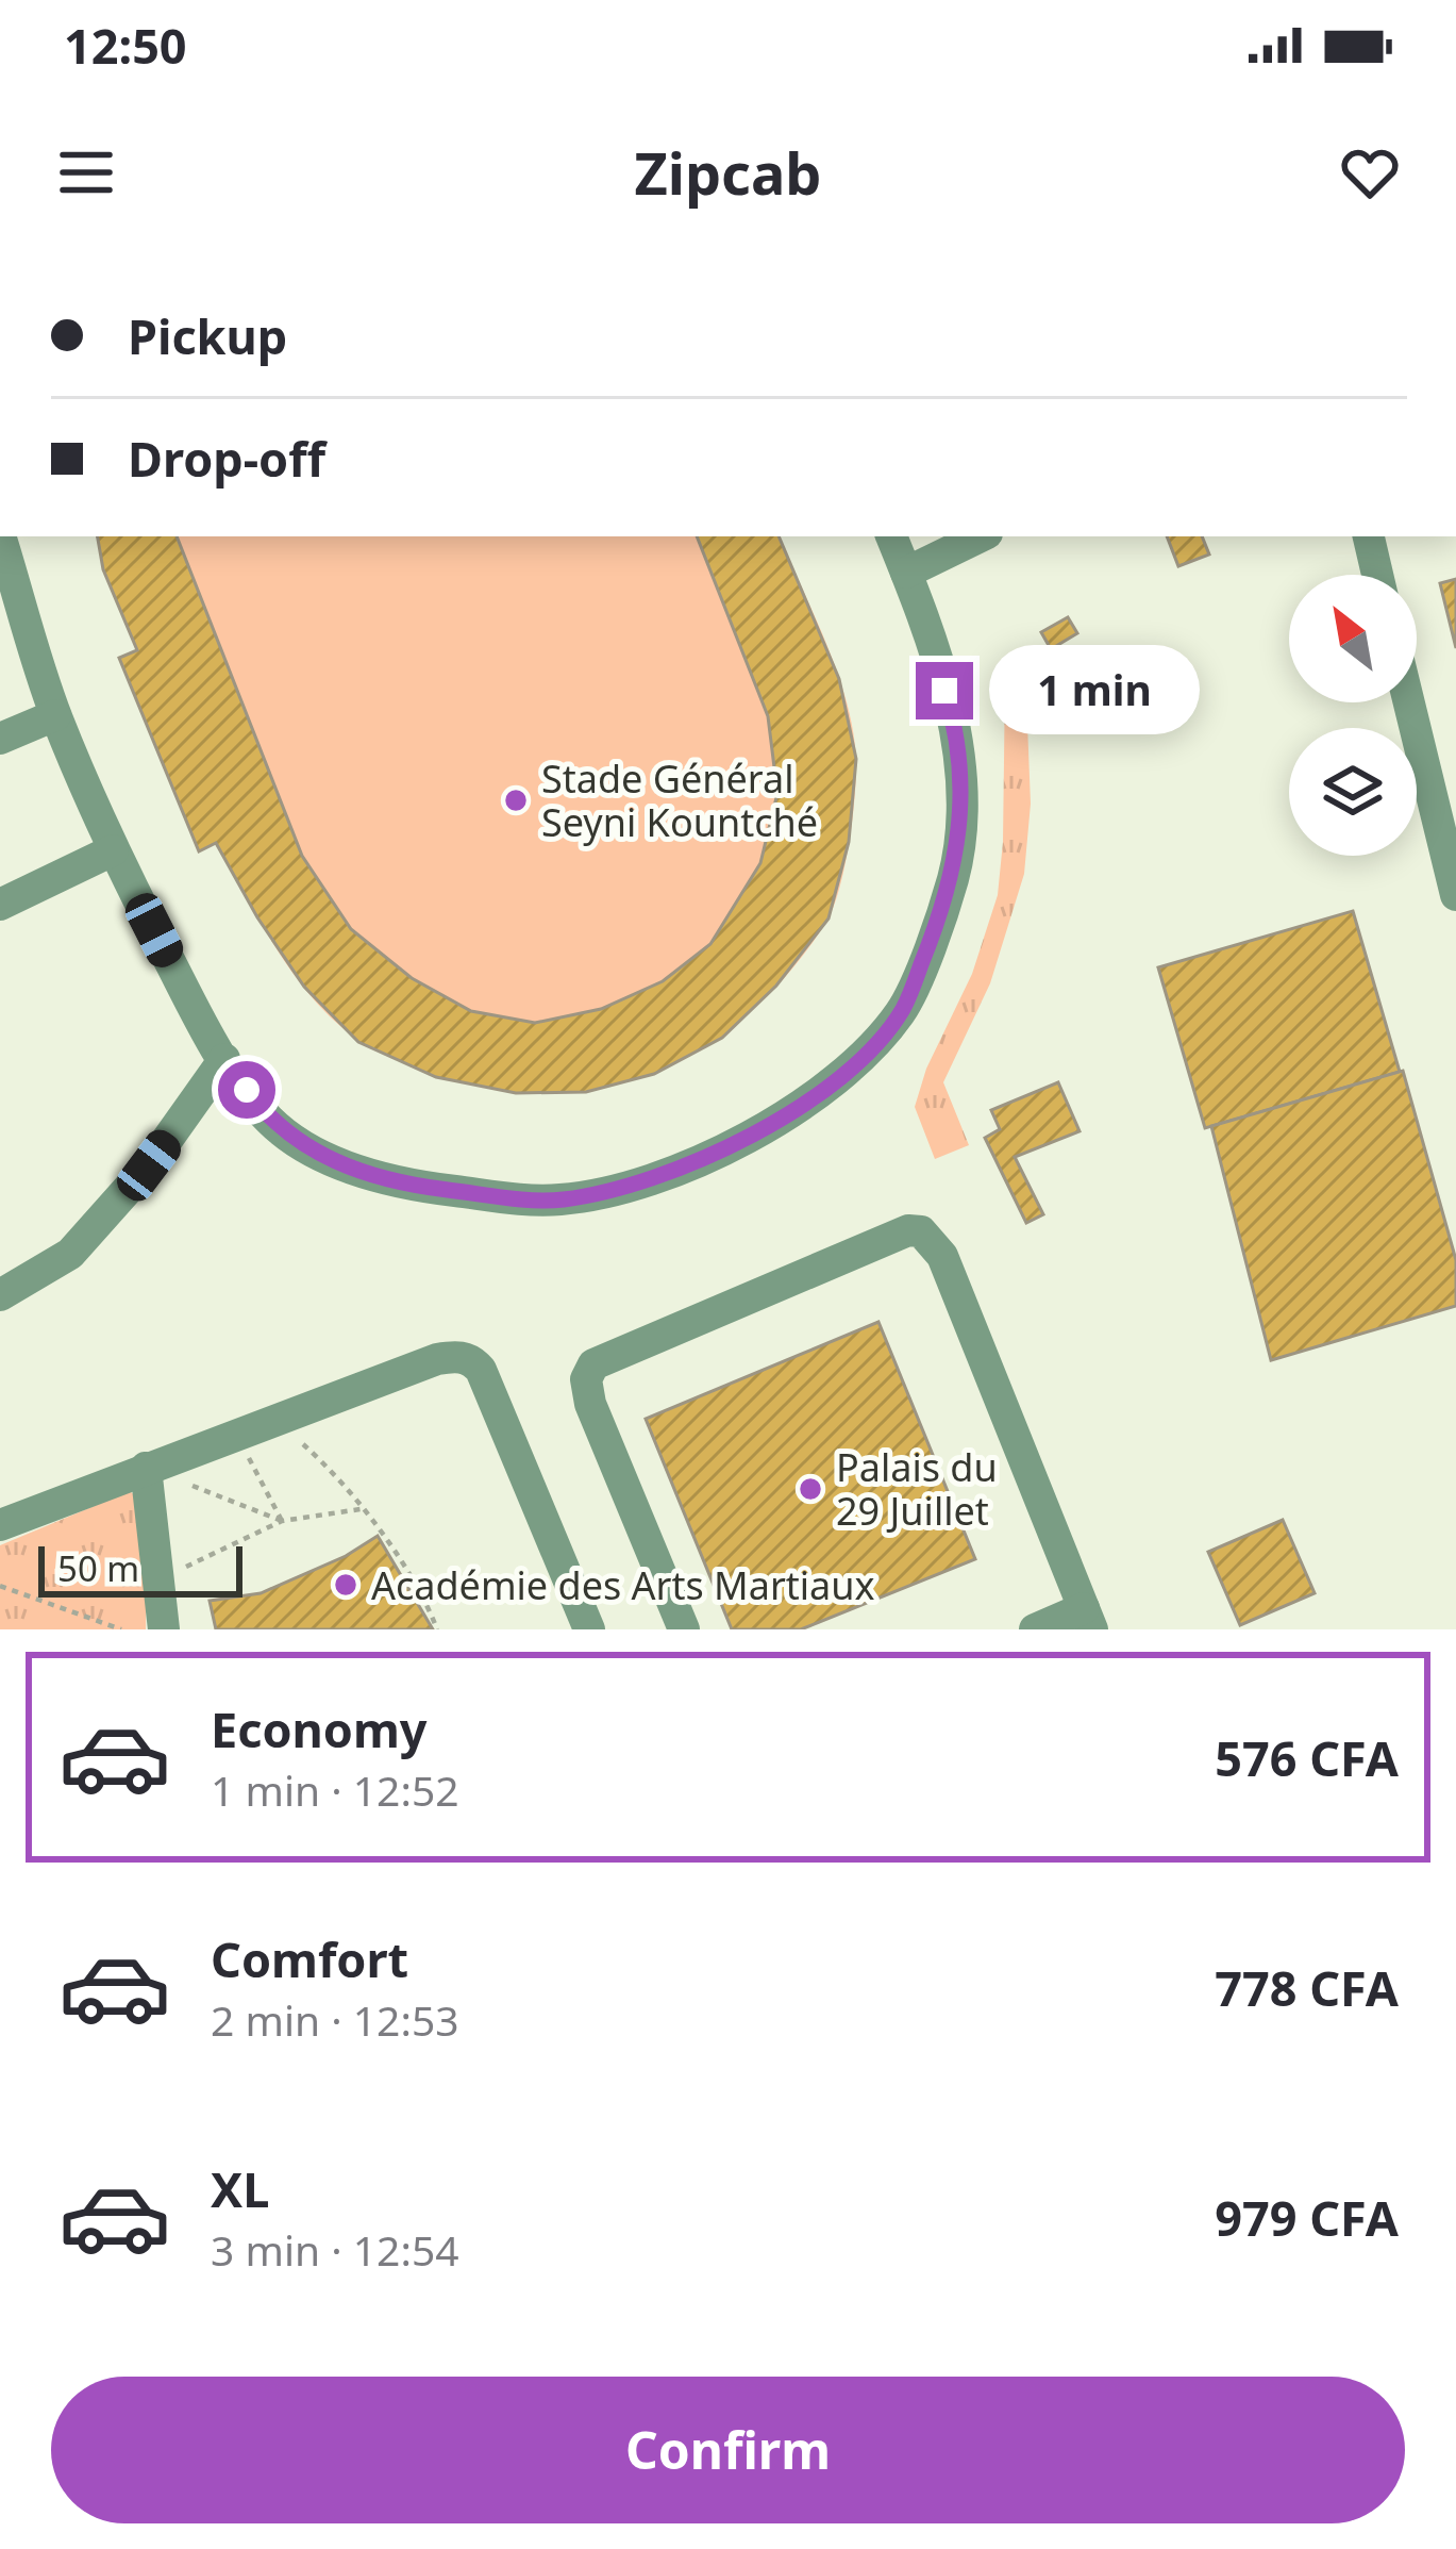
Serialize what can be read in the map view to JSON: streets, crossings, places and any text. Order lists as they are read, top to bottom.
{
  "places": ["Stade Général Seyni Kountché", "Palais du 29 Juillet", "Académie des Arts Martiaux"],
  "scale_bar": "50 m",
  "north": "top left",
  "page": {
    "status": "12:50",
    "header": "Zipcab",
    "banner": ["Pickup", "Drop-off"],
    "bubble": "1 min",
    "scale": "50 m",
    "list": [
      {
        "name": "Economy",
        "note": "1 min · 12:52",
        "value": "576 CFA"
      },
      {
        "name": "Comfort",
        "note": "2 min · 12:53",
        "value": "778 CFA"
      },
      {
        "name": "XL",
        "note": "3 min · 12:54",
        "value": "979 CFA"
      }
    ],
    "buttons": "Confirm"
  }
}
